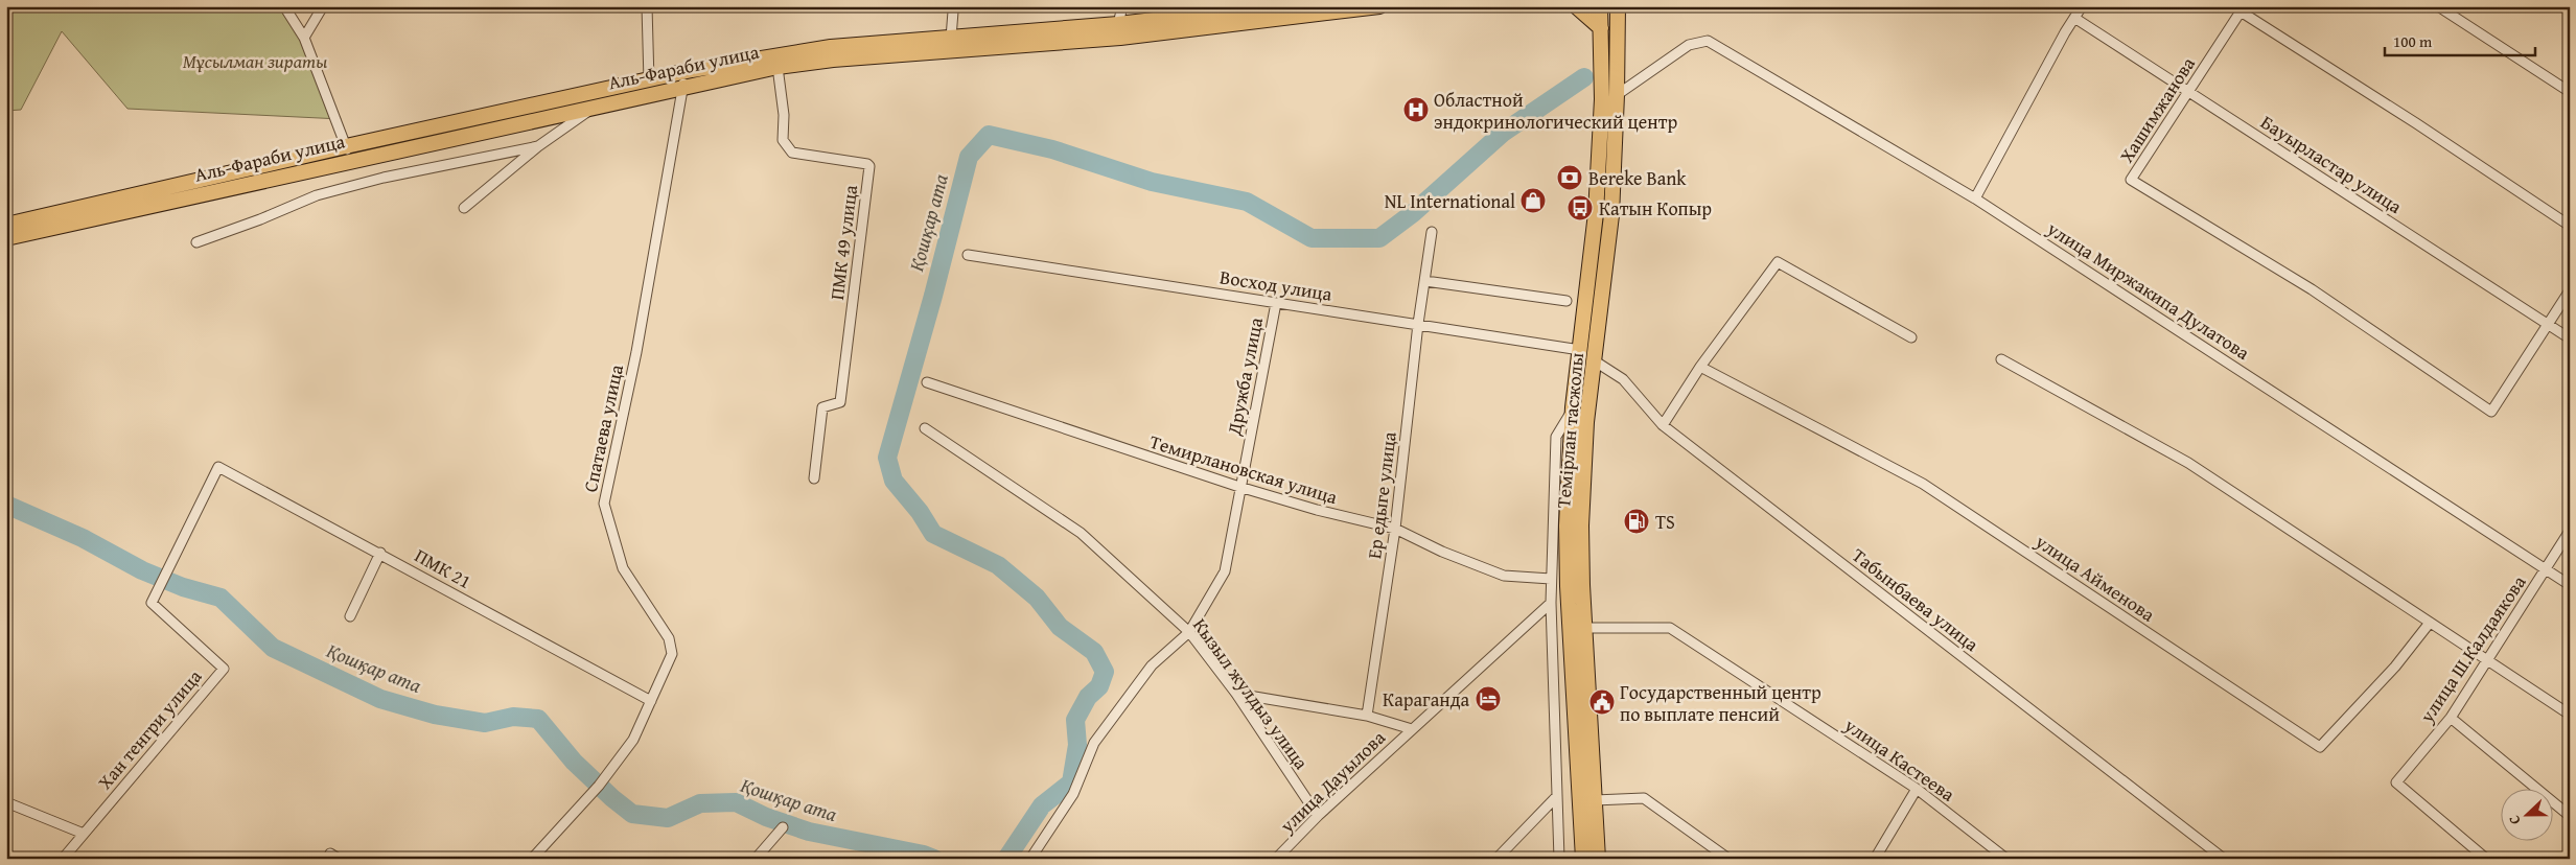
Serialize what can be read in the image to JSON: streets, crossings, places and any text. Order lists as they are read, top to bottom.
{
  "streets": {
    "main road": ["Аль-Фараби улица", "Темірлан тасжолы"],
    "street": [
      "Хашимжанова",
      "Бауырластар улица",
      "ПМК 49 улица",
      "Восход улица",
      "улица Миржакипа Дулатова",
      "Дружба улица",
      "Спатаева улица",
      "Темирлановская улица",
      "Ер едыге улица",
      "ПМК 21",
      "улица Айменова",
      "Табынбаева улица",
      "улица Ш.Калдаякова",
      "Кызыл жулдыз улица",
      "Хан тенгри улица",
      "улица Кастеева",
      "улица Дауылова"
    ]
  },
  "crossings": [
    ["Аль-Фараби улица", "ПМК 49 улица"],
    ["Аль-Фараби улица", "Спатаева улица"],
    ["Хашимжанова", "Бауырластар улица"],
    ["Восход улица", "Дружба улица"],
    ["Восход улица", "Темірлан тасжолы"],
    ["Восход улица", "Ер едыге улица"],
    ["улица Миржакипа Дулатова", "Темірлан тасжолы"],
    ["улица Миржакипа Дулатова", "улица Ш.Калдаякова"],
    ["Дружба улица", "Темирлановская улица"],
    ["Дружба улица", "Кызыл жулдыз улица"],
    ["Спатаева улица", "ПМК 21"],
    ["Темірлан тасжолы", "Табынбаева улица"],
    ["Темірлан тасжолы", "улица Кастеева"],
    ["Темирлановская улица", "Ер едыге улица"],
    ["ПМК 21", "Хан тенгри улица"],
    ["Кызыл жулдыз улица", "улица Дауылова"]
  ],
  "water": ["Қошқар ата"],
  "parks": ["Мұсылман зираты"],
  "places": {
    "hospital": ["Областной эндокринологический центр"],
    "bank": ["Bereke Bank"],
    "shop": ["NL International"],
    "bus stop": ["Катын Копыр"],
    "fuel station": ["TS"],
    "hotel": ["Караганда"],
    "public building": ["Государственный центр по выплате пенсий"]
  },
  "scale_bar": "100 m",
  "north": "left"
}
